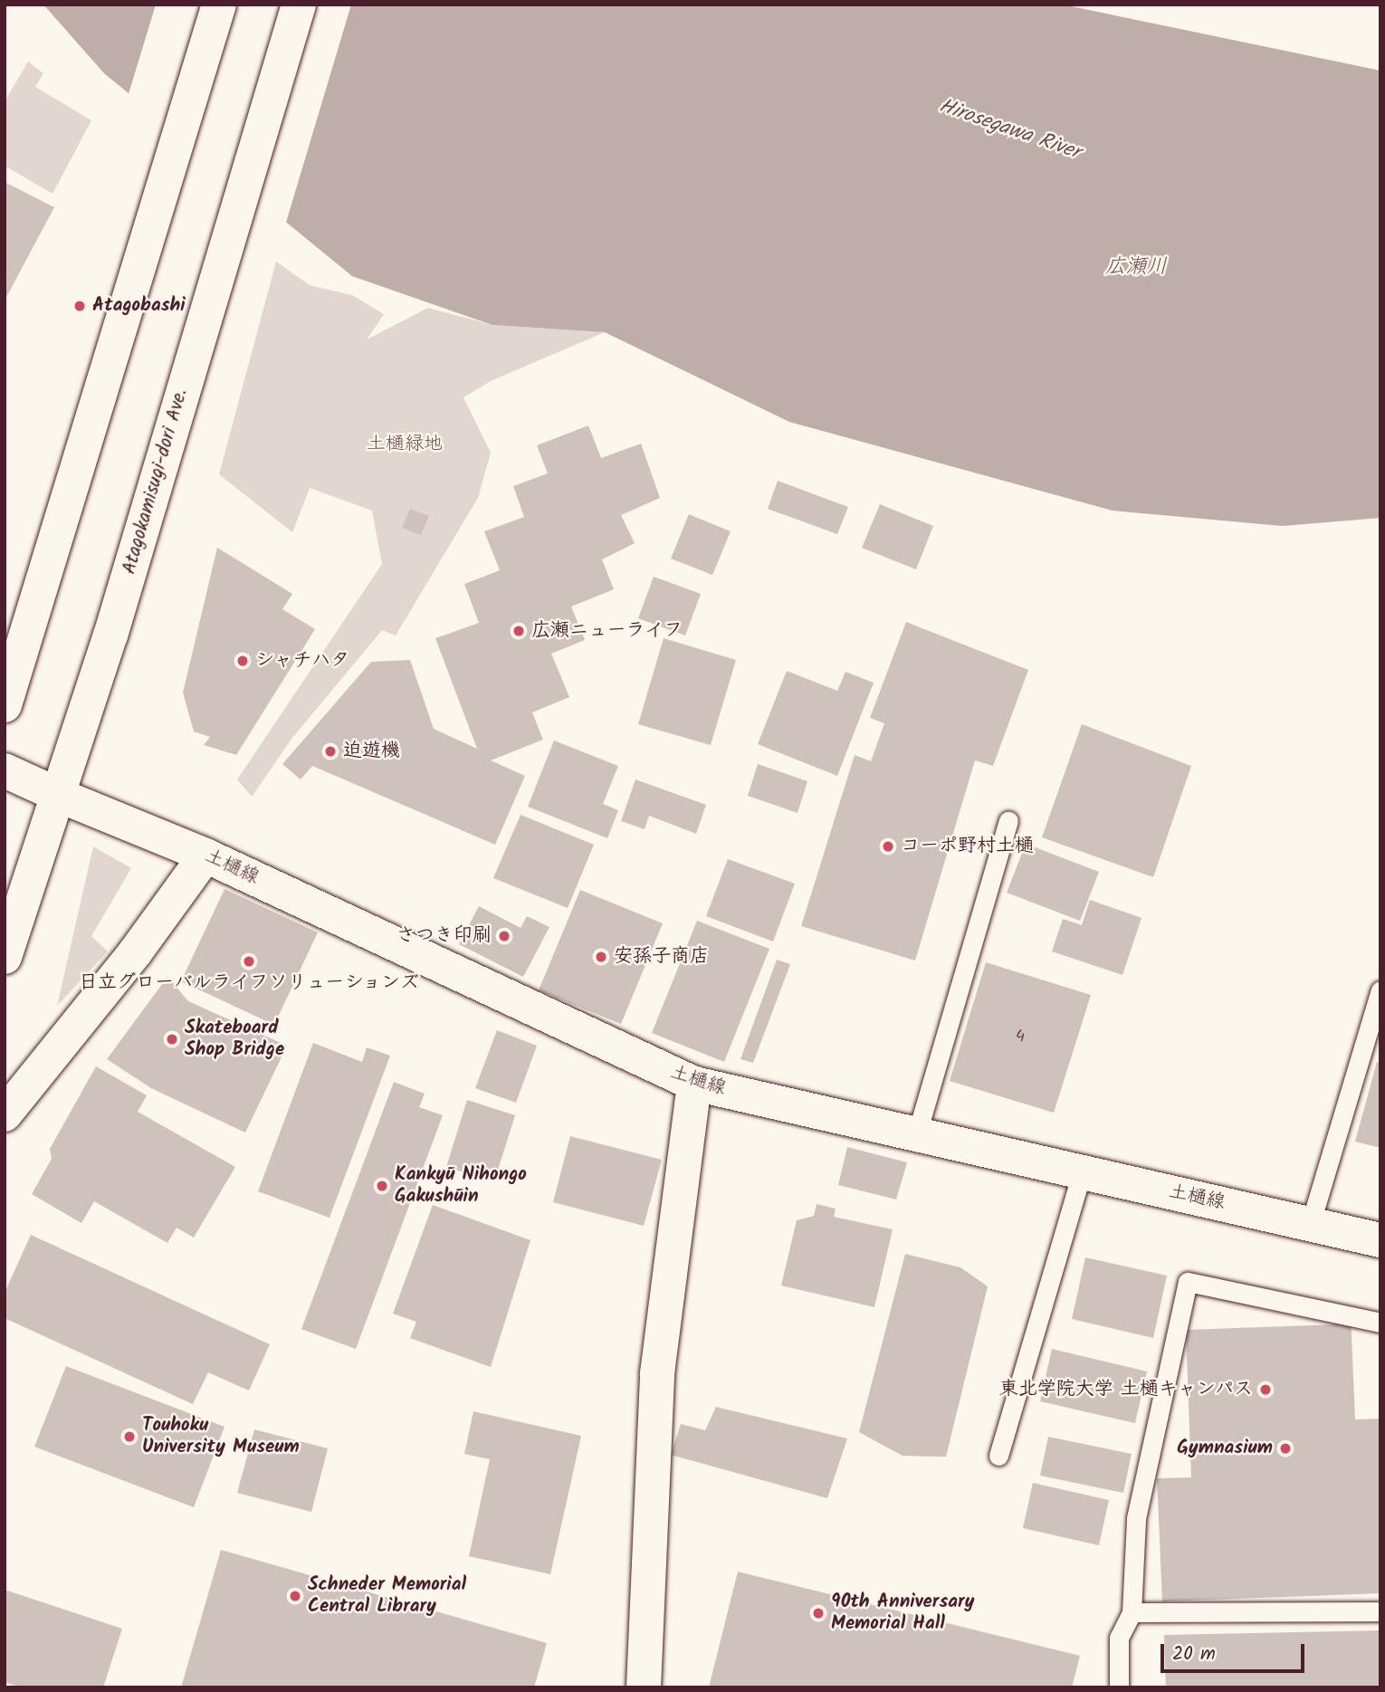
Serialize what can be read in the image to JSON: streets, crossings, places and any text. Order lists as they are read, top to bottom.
{
  "streets": {
    "main road": ["Atagokamisugi-dori Ave.", "土樋線"]
  },
  "crossings": [
    ["Atagokamisugi-dori Ave.", "土樋線"]
  ],
  "water": ["Hirosegawa River", "広瀬川"],
  "parks": ["土樋緑地"],
  "places": [
    "Atagobashi",
    "広瀬ニューライフ",
    "シャチハタ",
    "迫遊機",
    "コーポ野村土樋",
    "さつき印刷",
    "安孫子商店",
    "日立グローバルライフソリューションズ",
    "Skateboard Shop Bridge",
    "Kankyū Nihongo Gakushūin",
    "東北学院大学 土樋キャンパス",
    "Touhoku University Museum",
    "Gymnasium",
    "Schneder Memorial Central Library",
    "90th Anniversary Memorial Hall"
  ],
  "house_numbers": ["4"],
  "scale_bar": "20 m"
}
